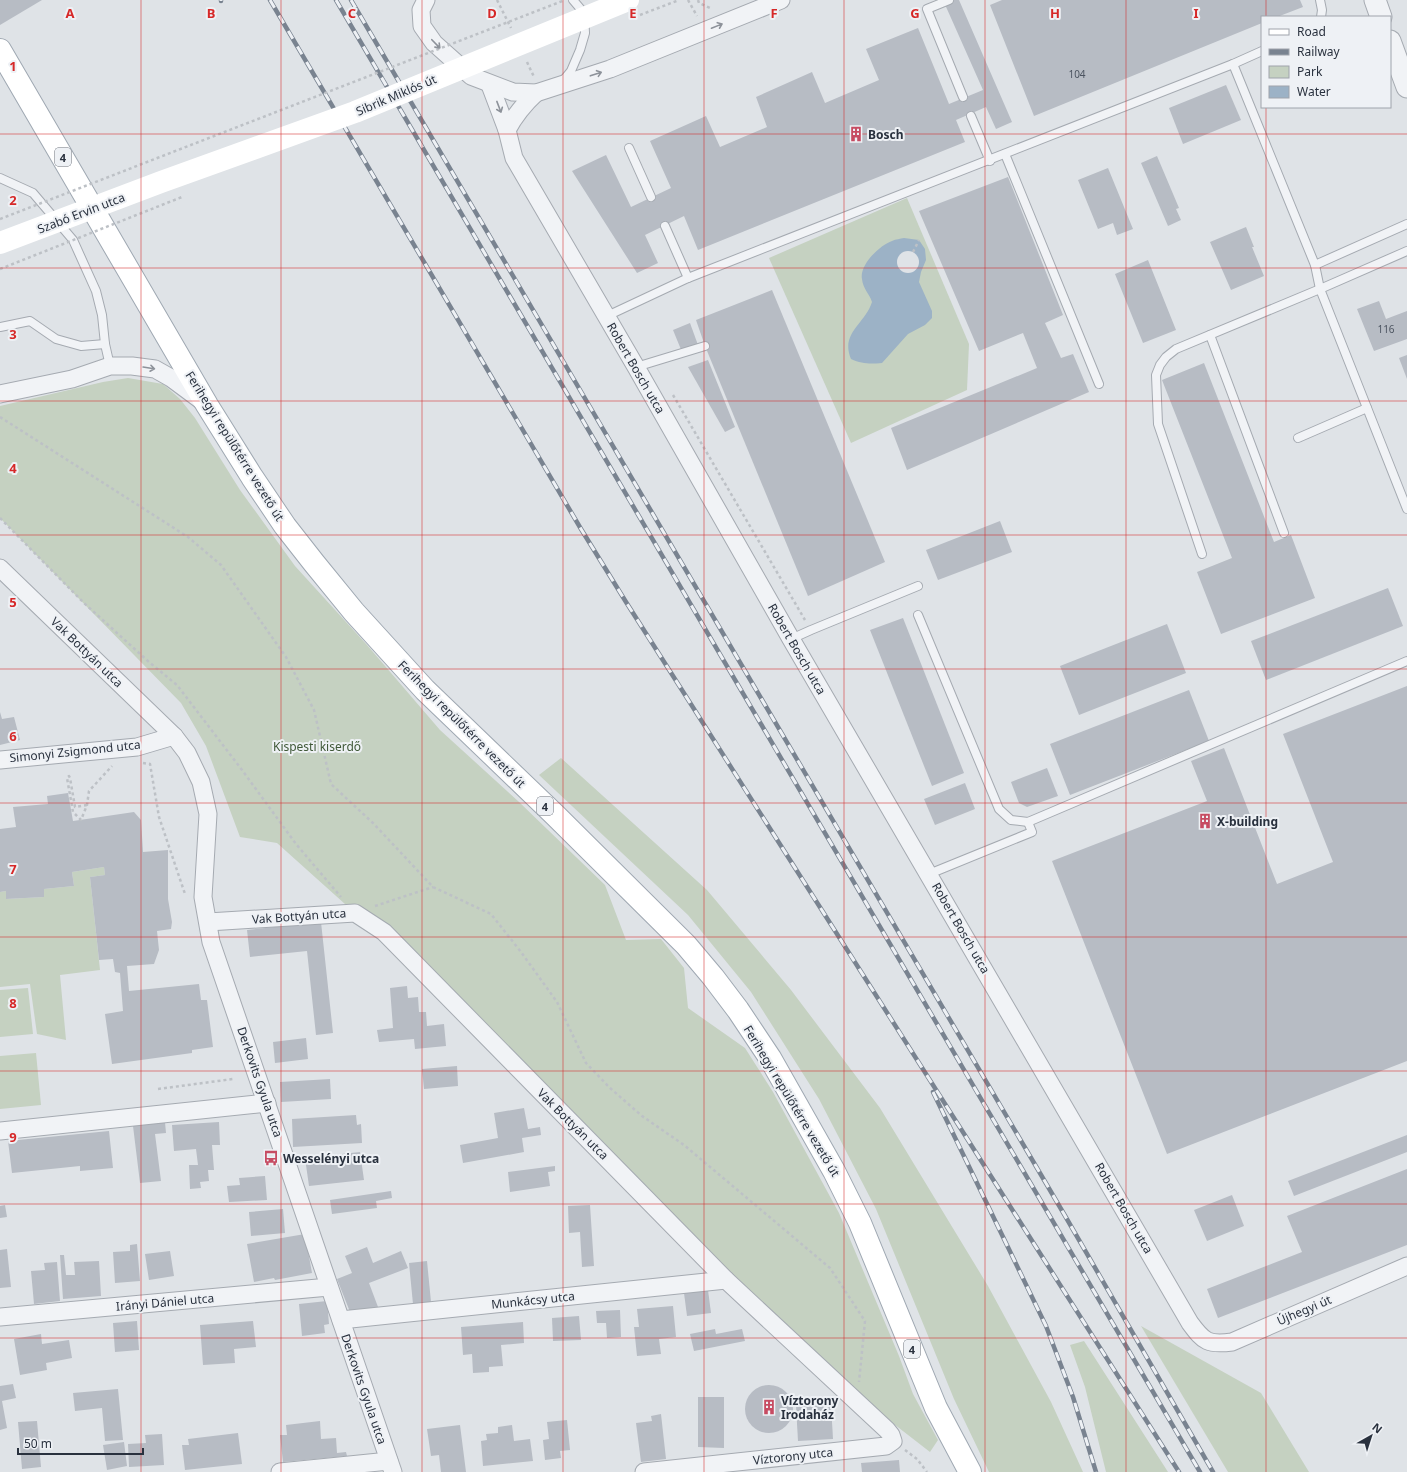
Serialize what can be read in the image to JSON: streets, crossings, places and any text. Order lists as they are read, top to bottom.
{
  "streets": {
    "main road": [
      "Sibrik Miklós út",
      "4",
      "Szabó Ervin utca",
      "Ferihegyi repülőtérre vezető út"
    ],
    "street": [
      "Robert Bosch utca",
      "Vak Bottyán utca",
      "Simonyi Zsigmond utca",
      "Derkovits Gyula utca",
      "Munkácsy utca",
      "Irányi Dániel utca",
      "Újhegyi út",
      "Víztorony utca"
    ]
  },
  "crossings": [
    ["Sibrik Miklós út", "Szabó Ervin utca"],
    ["Robert Bosch utca", "Újhegyi út"],
    ["Vak Bottyán utca", "Simonyi Zsigmond utca"],
    ["Vak Bottyán utca", "Derkovits Gyula utca"],
    ["Vak Bottyán utca", "Munkácsy utca"],
    ["Vak Bottyán utca", "Víztorony utca"],
    ["Simonyi Zsigmond utca", "Derkovits Gyula utca"],
    ["Derkovits Gyula utca", "Munkácsy utca"],
    ["Derkovits Gyula utca", "Irányi Dániel utca"]
  ],
  "parks": ["Kispesti kiserdő"],
  "places": {
    "building": ["Bosch", "X-building", "Víztorony Irodaház"],
    "bus stop": ["Wesselényi utca"]
  },
  "house_numbers": ["104", "116"],
  "legend": [
    "Road",
    "Railway",
    "Park",
    "Water"
  ],
  "scale_bar": "50 m",
  "north": "top right",
  "grid": {
    "columns": [
      "A",
      "B",
      "C",
      "D",
      "E",
      "F",
      "G",
      "H",
      "I"
    ],
    "rows": [
      "1",
      "2",
      "3",
      "4",
      "5",
      "6",
      "7",
      "8",
      "9"
    ]
  }
}
